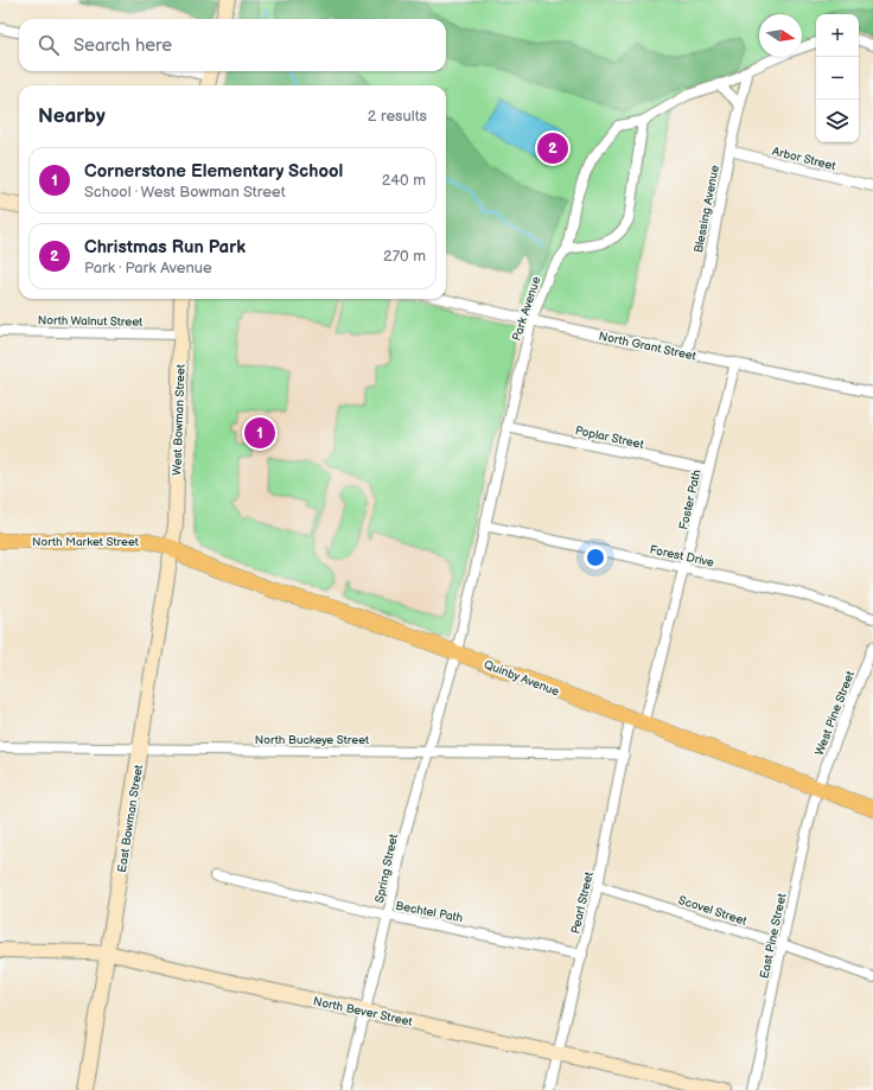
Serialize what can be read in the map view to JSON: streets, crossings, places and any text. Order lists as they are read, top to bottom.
{
  "streets": {
    "main road": [
      "West Bowman Street",
      "North Market Street",
      "Quinby Avenue",
      "East Bowman Street",
      "North Bever Street"
    ],
    "street": [
      "Arbor Street",
      "Blessing Avenue",
      "Park Avenue",
      "North Walnut Street",
      "North Grant Street",
      "Poplar Street",
      "Foster Path",
      "Forest Drive",
      "West Pine Street",
      "North Buckeye Street",
      "Spring Street",
      "Pearl Street",
      "Scovel Street",
      "Bechtel Path",
      "East Pine Street"
    ]
  },
  "crossings": [
    ["Arbor Street", "Blessing Avenue"],
    ["Blessing Avenue", "Park Avenue"],
    ["Blessing Avenue", "North Grant Street"],
    ["Park Avenue", "North Grant Street"],
    ["Park Avenue", "Poplar Street"],
    ["Park Avenue", "Forest Drive"],
    ["Park Avenue", "Quinby Avenue"],
    ["Park Avenue", "Spring Street"],
    ["North Walnut Street", "West Bowman Street"],
    ["North Grant Street", "Foster Path"],
    ["West Bowman Street", "North Market Street"],
    ["West Bowman Street", "Quinby Avenue"],
    ["West Bowman Street", "East Bowman Street"],
    ["Poplar Street", "Foster Path"],
    ["Foster Path", "Forest Drive"],
    ["Foster Path", "Quinby Avenue"],
    ["Foster Path", "Pearl Street"],
    ["North Market Street", "Quinby Avenue"],
    ["North Market Street", "East Bowman Street"],
    ["Quinby Avenue", "West Pine Street"],
    ["Quinby Avenue", "East Bowman Street"],
    ["Quinby Avenue", "Spring Street"],
    ["Quinby Avenue", "Pearl Street"],
    ["Quinby Avenue", "East Pine Street"],
    ["West Pine Street", "East Pine Street"],
    ["North Buckeye Street", "East Bowman Street"],
    ["North Buckeye Street", "Spring Street"],
    ["North Buckeye Street", "Pearl Street"],
    ["East Bowman Street", "North Bever Street"],
    ["Spring Street", "Bechtel Path"],
    ["Spring Street", "North Bever Street"],
    ["Pearl Street", "Scovel Street"],
    ["Pearl Street", "Bechtel Path"],
    ["Pearl Street", "North Bever Street"],
    ["Scovel Street", "East Pine Street"]
  ],
  "north": "right",
  "page": {
    "map_buttons": ["+", "−"],
    "search": "Search here",
    "heading": ["Nearby", "2 results"],
    "pins": ["2", "1"],
    "list": [
      {
        "mark": "1",
        "name": "Cornerstone Elementary School",
        "note": "School · West Bowman Street",
        "value": "240 m"
      },
      {
        "mark": "2",
        "name": "Christmas Run Park",
        "note": "Park · Park Avenue",
        "value": "270 m"
      }
    ]
  }
}
